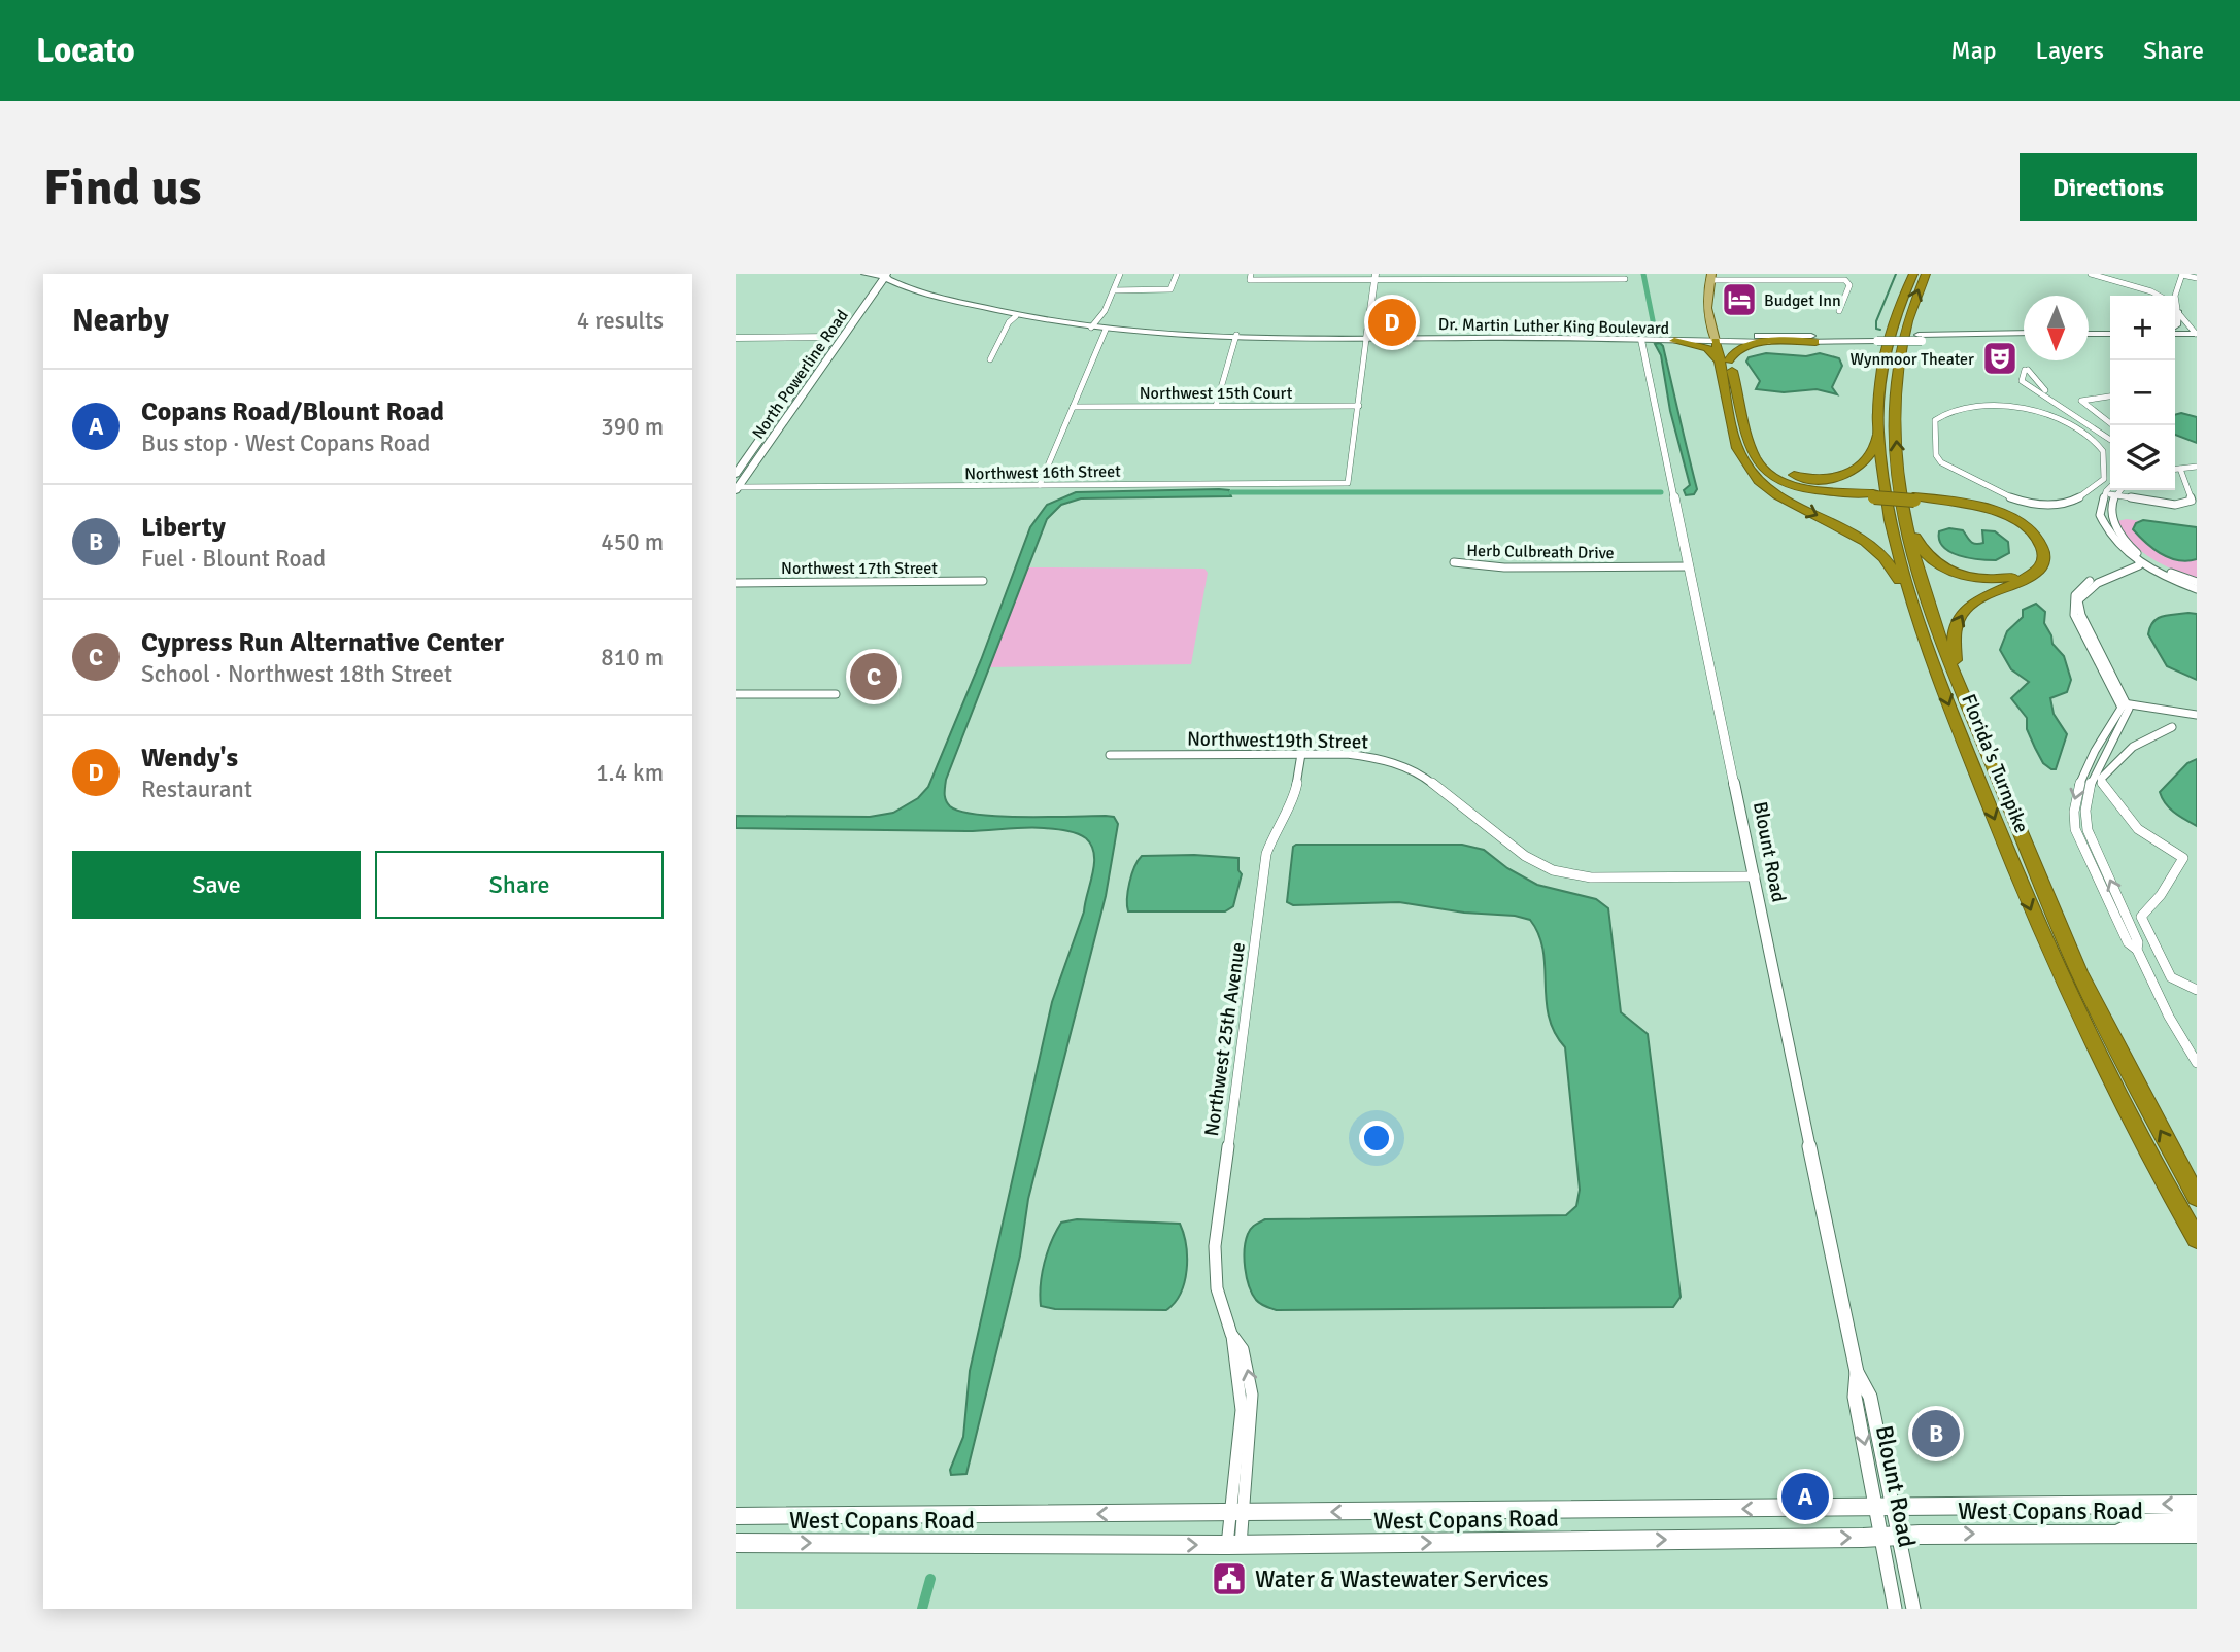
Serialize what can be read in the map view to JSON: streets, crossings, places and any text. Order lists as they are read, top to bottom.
{
  "streets": {
    "highway": ["Florida's Turnpike"],
    "main road": ["Dr. Martin Luther King Boulevard", "North Powerline Road", "West Copans Road"],
    "street": [
      "Northwest 15th Court",
      "Northwest 16th Street",
      "Herb Culbreath Drive",
      "Northwest 17th Street",
      "Northwest19th Street",
      "Blount Road",
      "Northwest 25th Avenue"
    ]
  },
  "crossings": [
    ["Dr. Martin Luther King Boulevard", "North Powerline Road"],
    ["Dr. Martin Luther King Boulevard", "Blount Road"],
    ["North Powerline Road", "Northwest 16th Street"],
    ["Northwest 15th Court", "Northwest 16th Street"],
    ["Herb Culbreath Drive", "Blount Road"],
    ["Northwest19th Street", "Blount Road"],
    ["Northwest19th Street", "Northwest 25th Avenue"],
    ["Blount Road", "West Copans Road"],
    ["Northwest 25th Avenue", "West Copans Road"]
  ],
  "places": {
    "hotel": ["Budget Inn"],
    "theatre": ["Wynmoor Theater"],
    "public building": ["Water & Wastewater Services"]
  },
  "north": "bottom",
  "page": {
    "header": "Locato",
    "nav": ["Map", "Layers", "Share"],
    "buttons": [
      "Directions",
      ["Save", "Share"]
    ],
    "title": "Find us",
    "heading": ["Nearby", "4 results"],
    "pins": [
      "D",
      "C",
      "B",
      "A"
    ],
    "map_buttons": ["+", "−"],
    "list": [
      {
        "mark": "A",
        "name": "Copans Road/Blount Road",
        "note": "Bus stop · West Copans Road",
        "value": "390 m"
      },
      {
        "mark": "B",
        "name": "Liberty",
        "note": "Fuel · Blount Road",
        "value": "450 m"
      },
      {
        "mark": "C",
        "name": "Cypress Run Alternative Center",
        "note": "School · Northwest 18th Street",
        "value": "810 m"
      },
      {
        "mark": "D",
        "name": "Wendy's",
        "note": "Restaurant",
        "value": "1.4 km"
      }
    ]
  }
}
